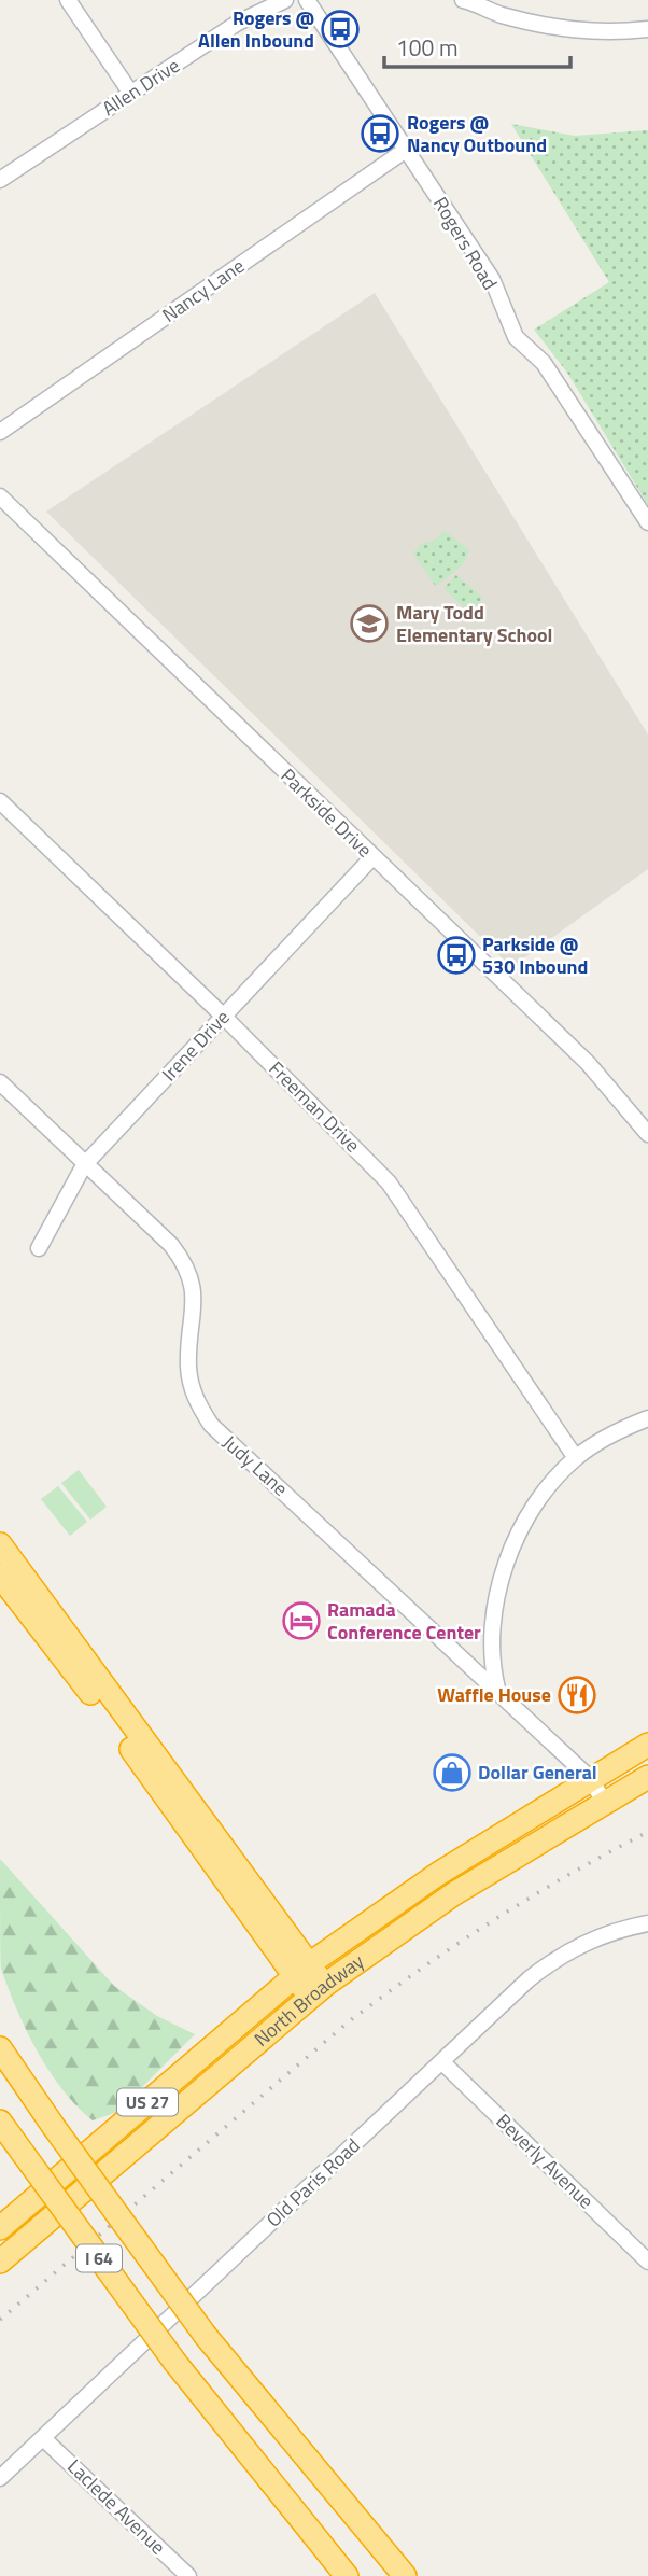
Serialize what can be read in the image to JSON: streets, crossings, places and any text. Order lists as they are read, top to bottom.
{
  "streets": {
    "highway": ["North Broadway", "US 27", "I 64"],
    "street": [
      "Allen Drive",
      "Rogers Road",
      "Nancy Lane",
      "Parkside Drive",
      "Irene Drive",
      "Freeman Drive",
      "Judy Lane",
      "Beverly Avenue",
      "Old Paris Road",
      "Laclede Avenue"
    ]
  },
  "crossings": [
    ["Rogers Road", "Nancy Lane"],
    ["Parkside Drive", "Irene Drive"],
    ["Irene Drive", "Freeman Drive"],
    ["Irene Drive", "Judy Lane"],
    ["Judy Lane", "North Broadway"],
    ["Beverly Avenue", "Old Paris Road"],
    ["Old Paris Road", "Laclede Avenue"]
  ],
  "places": {
    "bus stop": ["Rogers @ Allen Inbound", "Rogers @ Nancy Outbound", "Parkside @ 530 Inbound"],
    "school or university": ["Mary Todd Elementary School"],
    "hotel": ["Ramada Conference Center"],
    "restaurant": ["Waffle House"],
    "shop": ["Dollar General"]
  },
  "scale_bar": "100 m"
}
